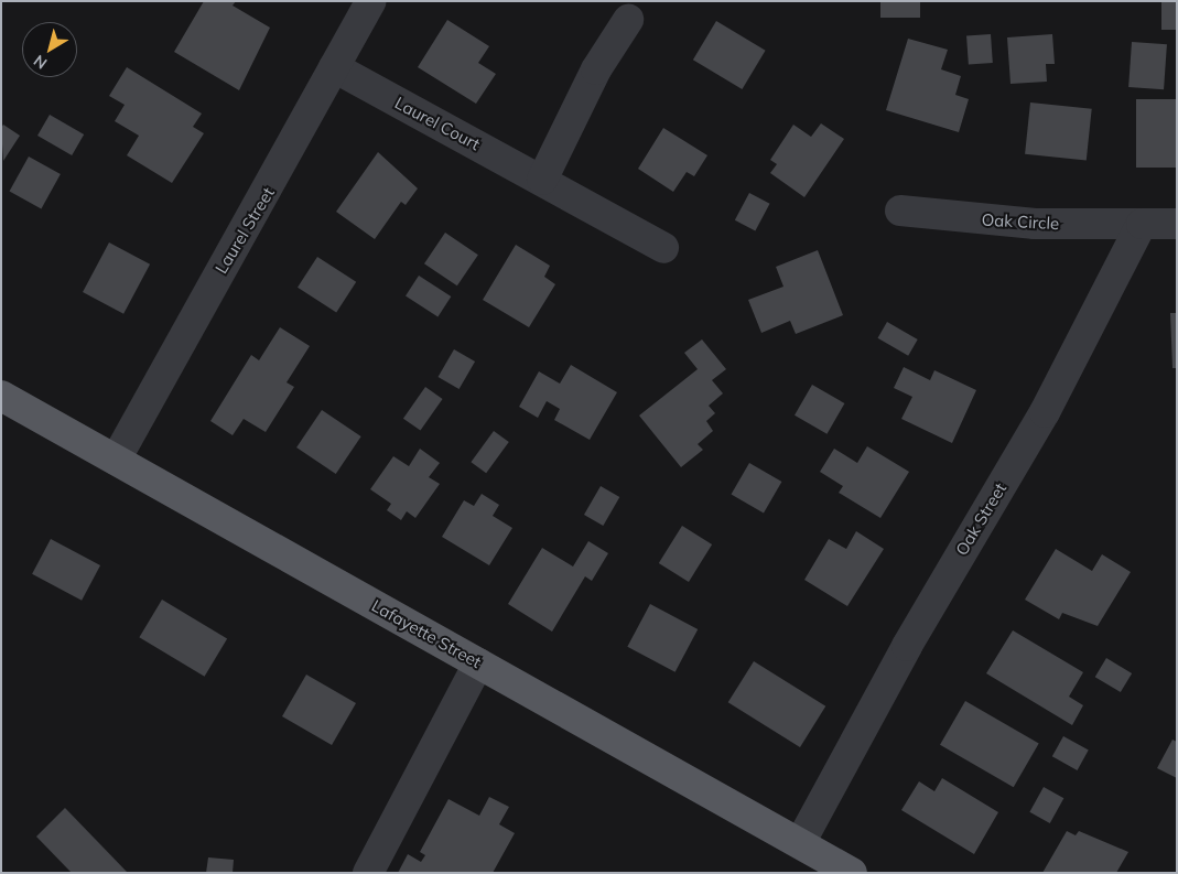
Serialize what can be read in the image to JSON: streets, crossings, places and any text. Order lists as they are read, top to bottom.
{
  "streets": {
    "main road": ["Lafayette Street"],
    "street": [
      "Laurel Court",
      "Oak Circle",
      "Laurel Street",
      "Oak Street"
    ]
  },
  "crossings": [
    ["Laurel Court", "Laurel Street"],
    ["Oak Circle", "Oak Street"],
    ["Laurel Street", "Lafayette Street"],
    ["Oak Street", "Lafayette Street"]
  ],
  "north": "bottom left"
}
